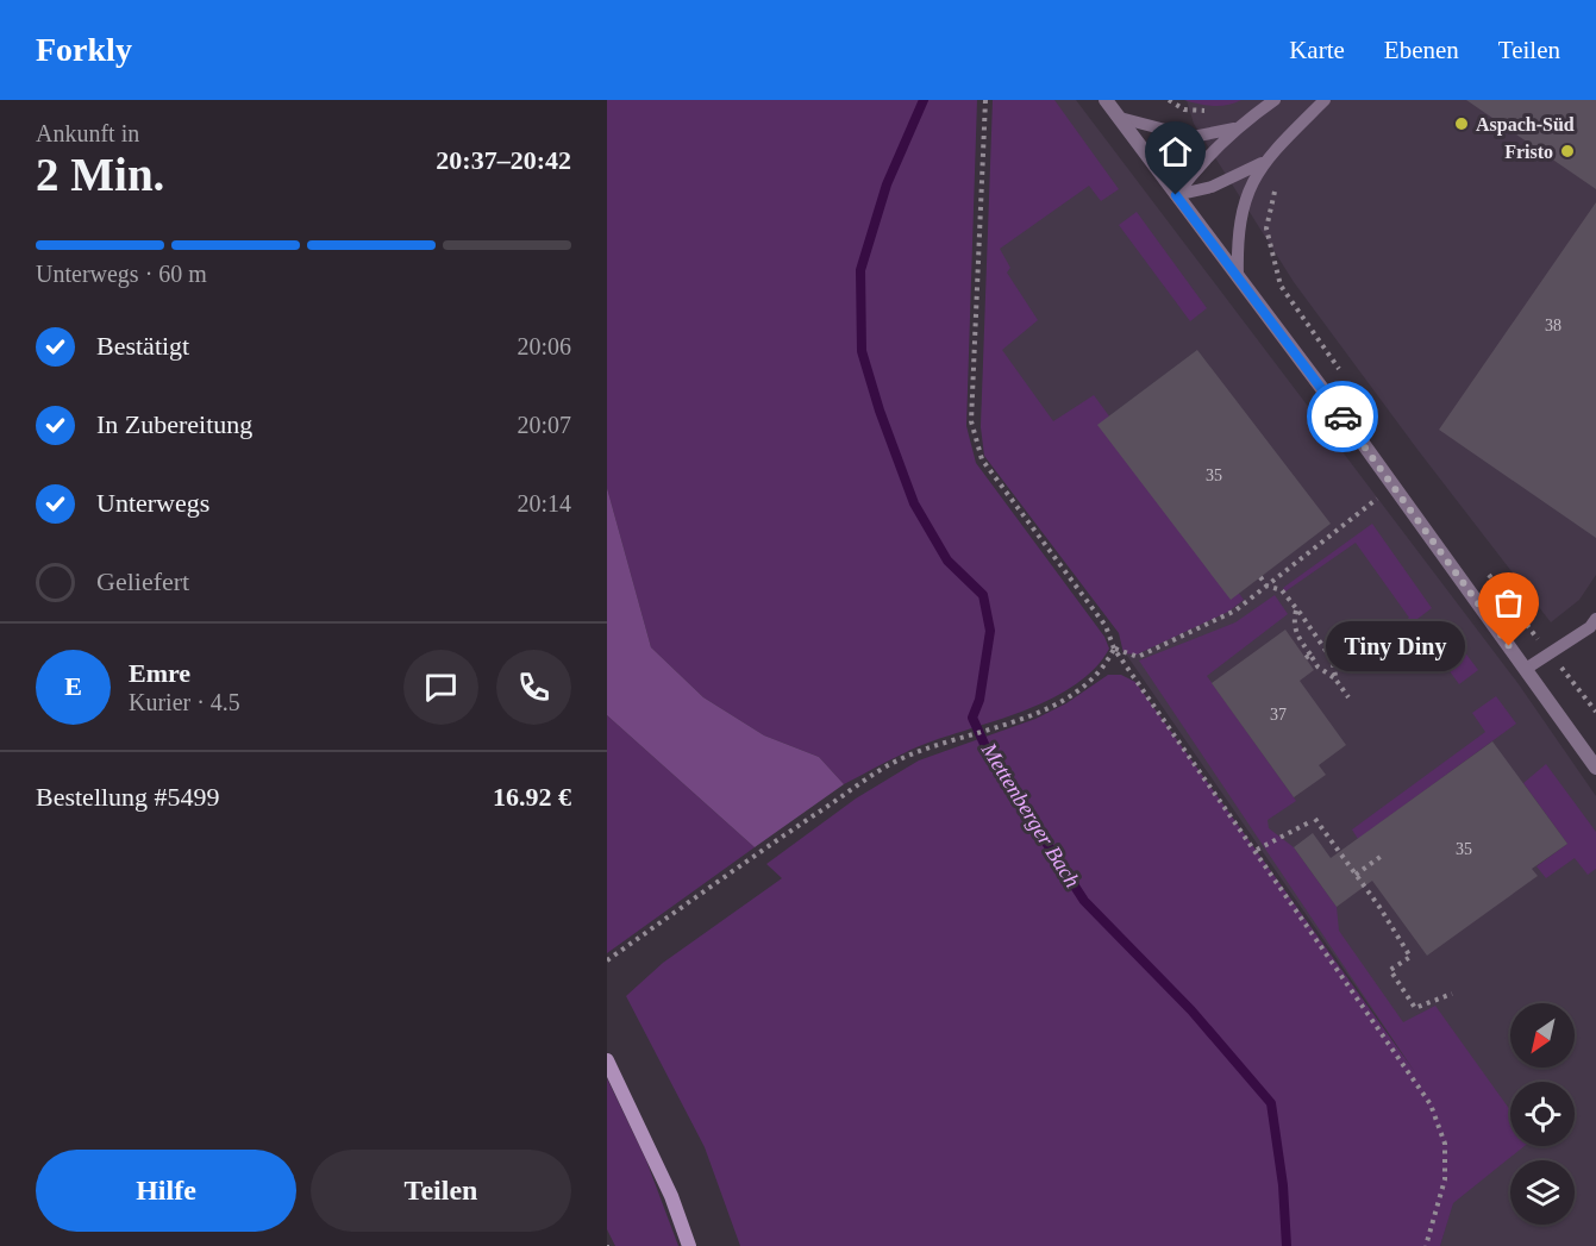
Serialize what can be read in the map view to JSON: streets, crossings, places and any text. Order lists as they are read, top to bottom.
{
  "water": ["Mettenberger Bach"],
  "places": ["Aspach-Süd", "Fristo", "Tiny Diny"],
  "house_numbers": [
    "38",
    "35",
    "37",
    "35"
  ],
  "north": "bottom left",
  "page": {
    "header": "Forkly",
    "nav": ["Karte", "Ebenen", "Teilen"],
    "heading": ["2 Min.", "Ankunft in", "20:37–20:42"],
    "panel": [
      "Emre",
      "Kurier · 4.5",
      "Bestellung #5499",
      "16.92 €"
    ],
    "bar": "Unterwegs · 60 m",
    "list": [
      ["Bestätigt", "20:06"],
      ["In Zubereitung", "20:07"],
      ["Unterwegs", "20:14"],
      "Geliefert"
    ],
    "bubble": "Tiny Diny",
    "round": "E",
    "buttons": ["Hilfe", "Teilen"]
  }
}
